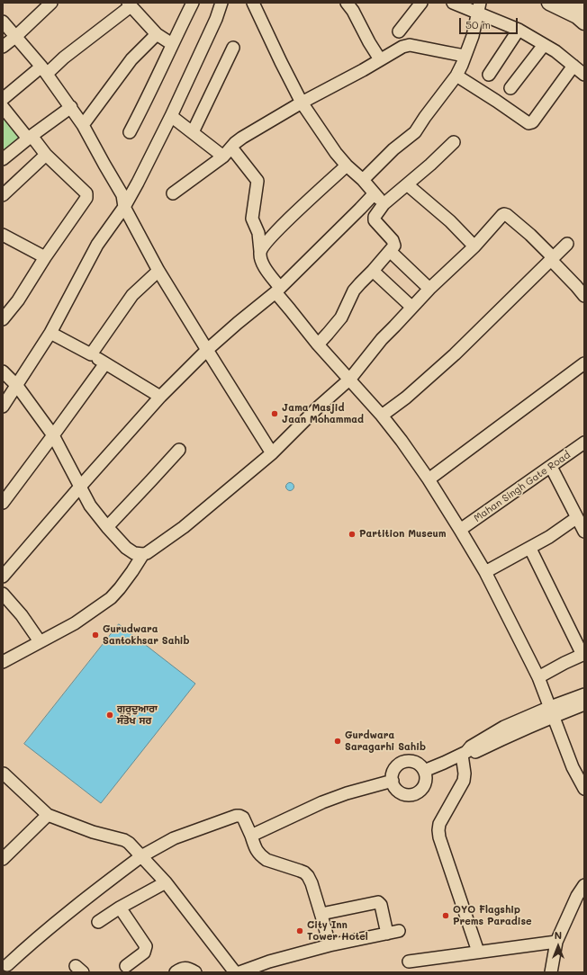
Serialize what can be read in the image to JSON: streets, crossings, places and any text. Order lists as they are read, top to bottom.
{
  "streets": {
    "street": ["Mahan Singh Gate Road"]
  },
  "places": [
    "Jama Masjid Jaan Mohammad",
    "Partition Museum",
    "Gurudwara Santokhsar Sahib",
    "ਗੁਰੂਦੁਆਰਾ ਸੰਤੋਖ ਸਰ",
    "Gurdwara Saragarhi Sahib",
    "OYO Flagship Prems Paradise",
    "City Inn Tower Hotel"
  ],
  "scale_bar": "50 m",
  "north": "top"
}
